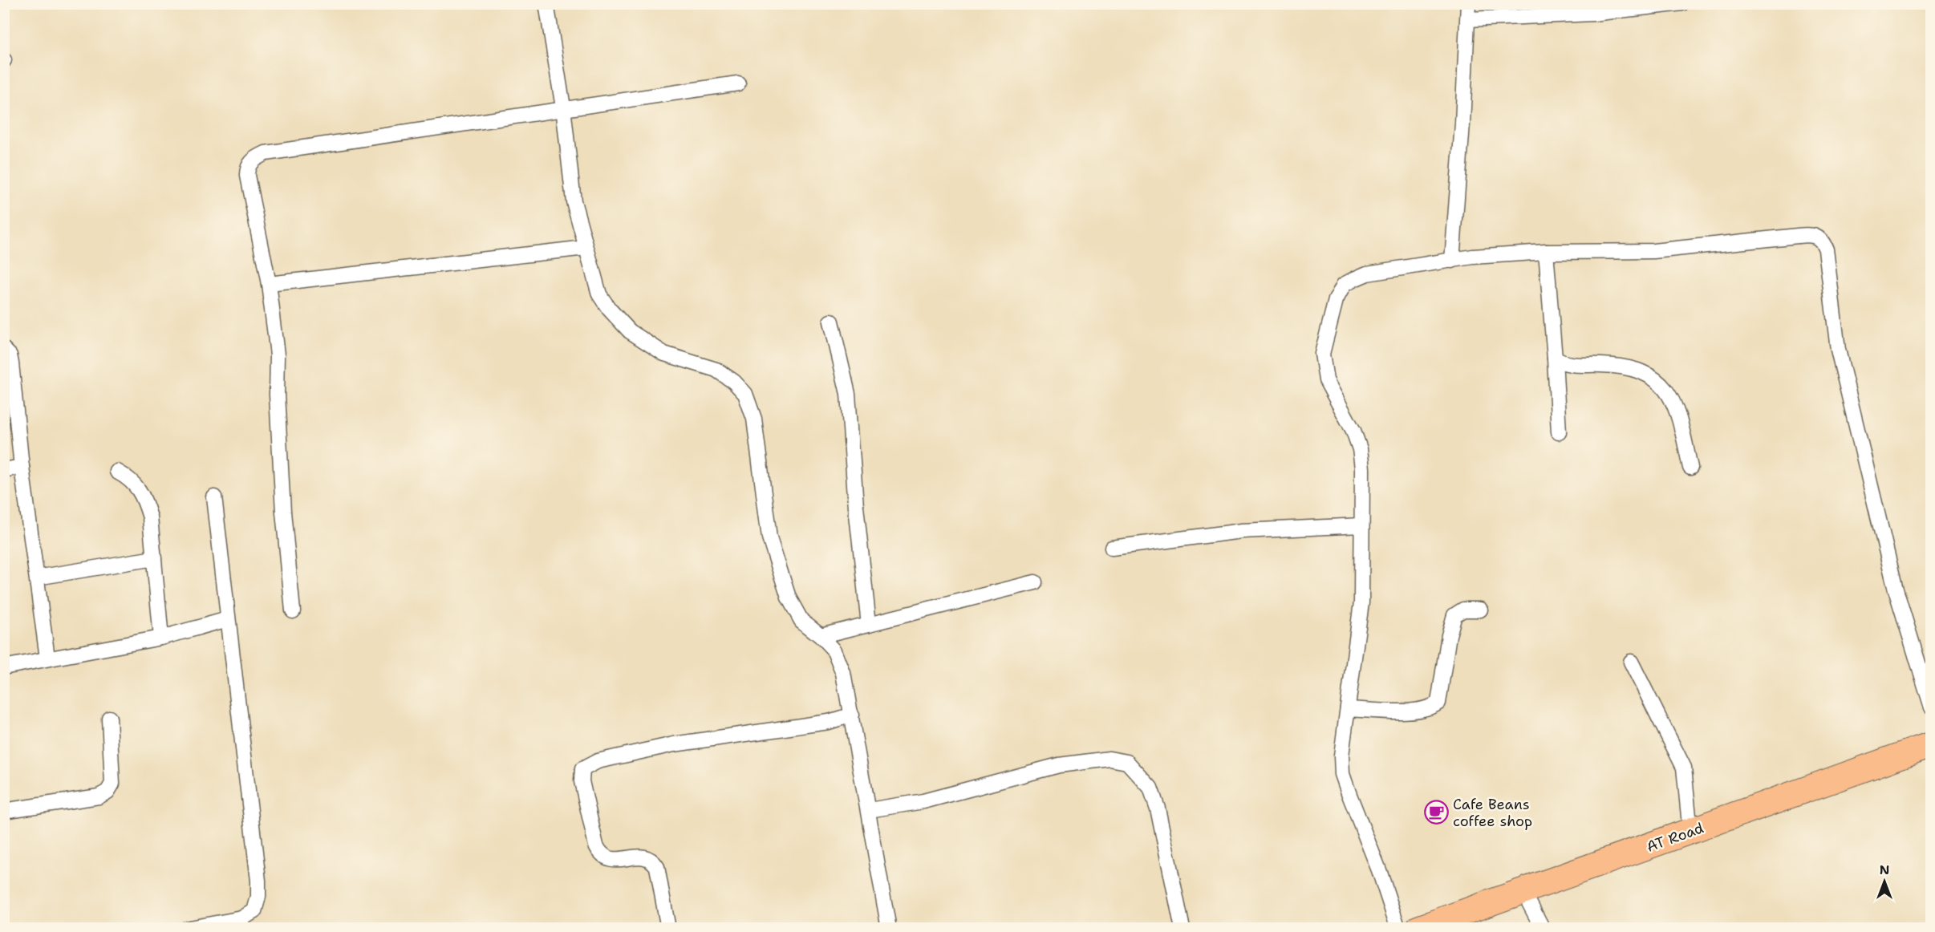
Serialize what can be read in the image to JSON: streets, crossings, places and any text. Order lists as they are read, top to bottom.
{
  "streets": {
    "highway": ["AT Road"]
  },
  "places": {
    "cafe": ["Cafe Beans coffee shop"]
  },
  "north": "top"
}
